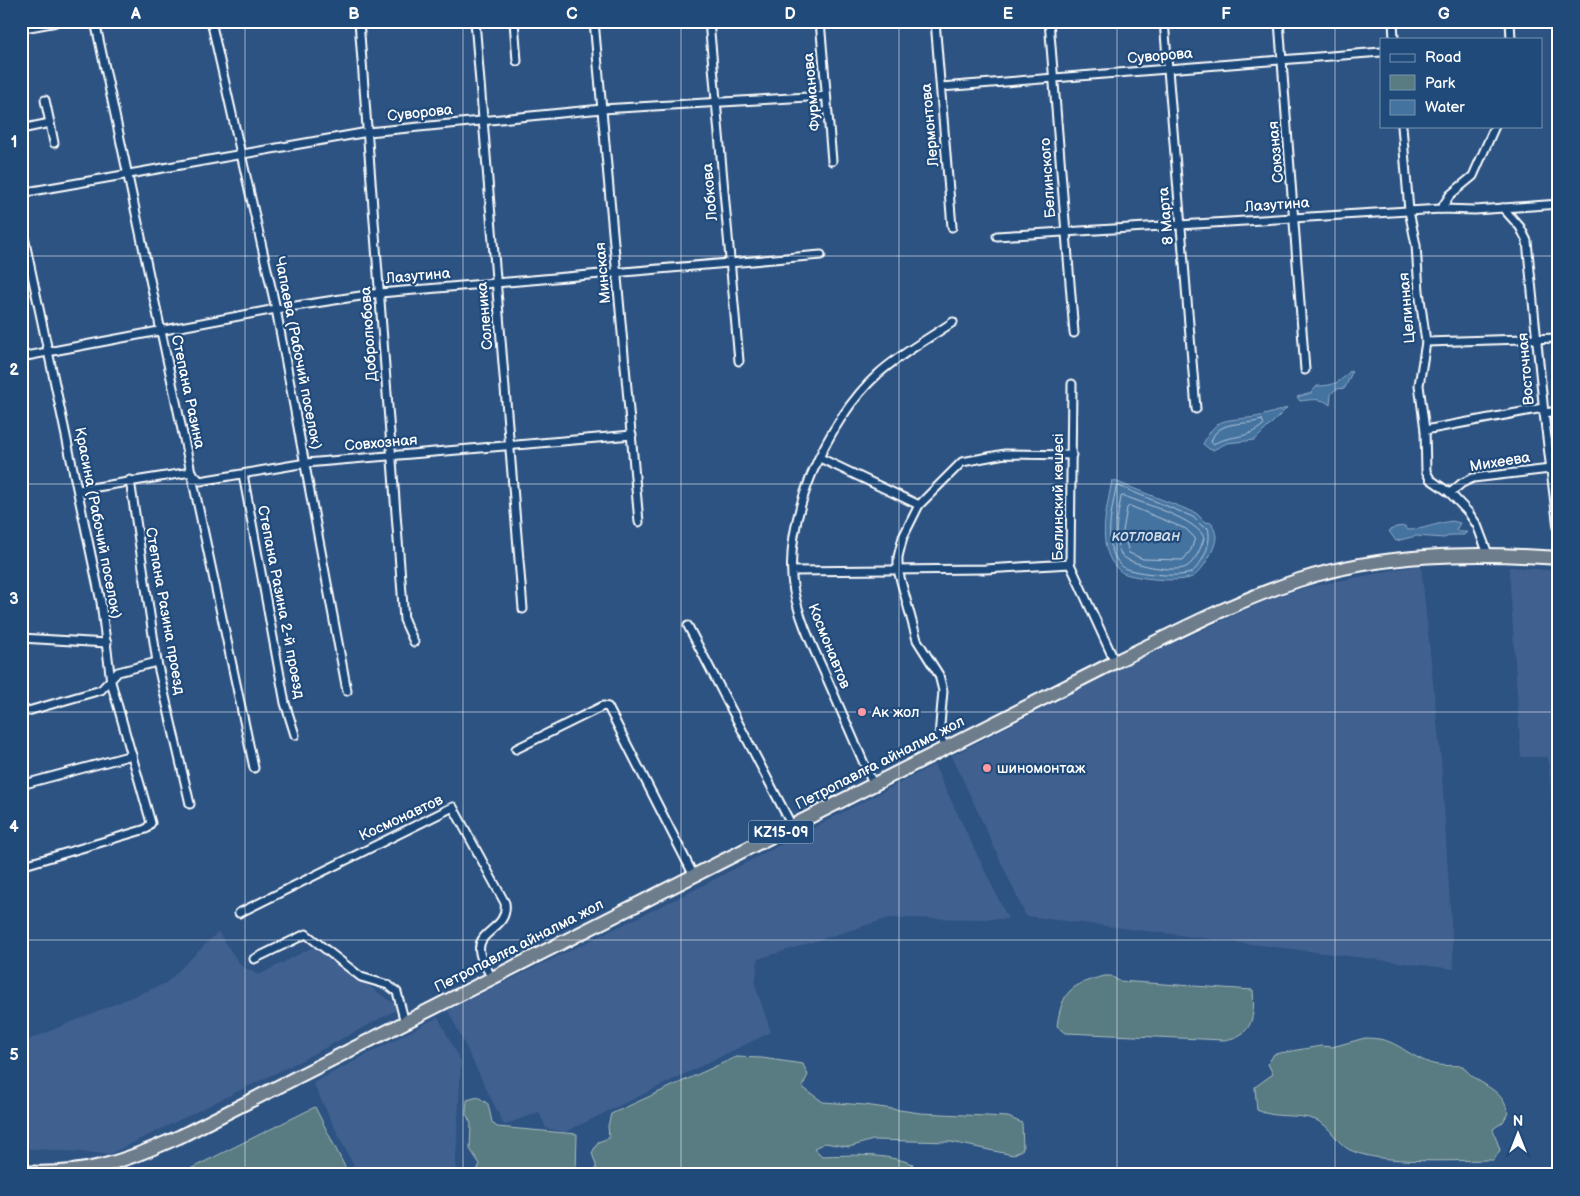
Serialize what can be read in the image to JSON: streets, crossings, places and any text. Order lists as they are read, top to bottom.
{
  "streets": {
    "highway": ["Петропавлға айналма жол", "KZ15-09"],
    "street": [
      "Суворова",
      "Фурманова",
      "Лермонтова",
      "Союзная",
      "Белинского",
      "Лобкова",
      "Лазутина",
      "8 Марта",
      "Минская",
      "Целинная",
      "Соленика",
      "Добролюбова",
      "Чапаева (Рабочий поселок)",
      "Восточная",
      "Степана Разина",
      "Совхозная",
      "Михеева",
      "Белинский көшесі",
      "Красина (Рабочий поселок)",
      "Степана Разина 2-й проезд",
      "Степана Разина проезд",
      "Космонавтов"
    ]
  },
  "crossings": [
    ["Суворова", "Фурманова"],
    ["Суворова", "Лермонтова"],
    ["Суворова", "Союзная"],
    ["Суворова", "Белинского"],
    ["Суворова", "Лобкова"],
    ["Суворова", "8 Марта"],
    ["Суворова", "Минская"],
    ["Суворова", "Соленика"],
    ["Суворова", "Добролюбова"],
    ["Суворова", "Чапаева (Рабочий поселок)"],
    ["Суворова", "Степана Разина"],
    ["Союзная", "Лазутина"],
    ["Белинского", "Лазутина"],
    ["Лобкова", "Лазутина"],
    ["Лазутина", "8 Марта"],
    ["Лазутина", "Минская"],
    ["Лазутина", "Целинная"],
    ["Лазутина", "Соленика"],
    ["Лазутина", "Добролюбова"],
    ["Лазутина", "Чапаева (Рабочий поселок)"],
    ["Лазутина", "Восточная"],
    ["Лазутина", "Степана Разина"],
    ["Лазутина", "Красина (Рабочий поселок)"],
    ["Минская", "Совхозная"],
    ["Целинная", "Михеева"],
    ["Целинная", "Петропавлға айналма жол"],
    ["Соленика", "Совхозная"],
    ["Добролюбова", "Совхозная"],
    ["Чапаева (Рабочий поселок)", "Совхозная"],
    ["Восточная", "Михеева"],
    ["Степана Разина", "Совхозная"],
    ["Совхозная", "Красина (Рабочий поселок)"],
    ["Совхозная", "Степана Разина 2-й проезд"],
    ["Совхозная", "Степана Разина проезд"],
    ["Белинский көшесі", "Петропавлға айналма жол"],
    ["Космонавтов", "Петропавлға айналма жол"]
  ],
  "water": ["котлован"],
  "places": ["Ак жол", "шиномонтаж"],
  "legend": ["Road", "Park", "Water"],
  "north": "top",
  "grid": {
    "columns": [
      "A",
      "B",
      "C",
      "D",
      "E",
      "F",
      "G"
    ],
    "rows": [
      "1",
      "2",
      "3",
      "4",
      "5"
    ]
  }
}
